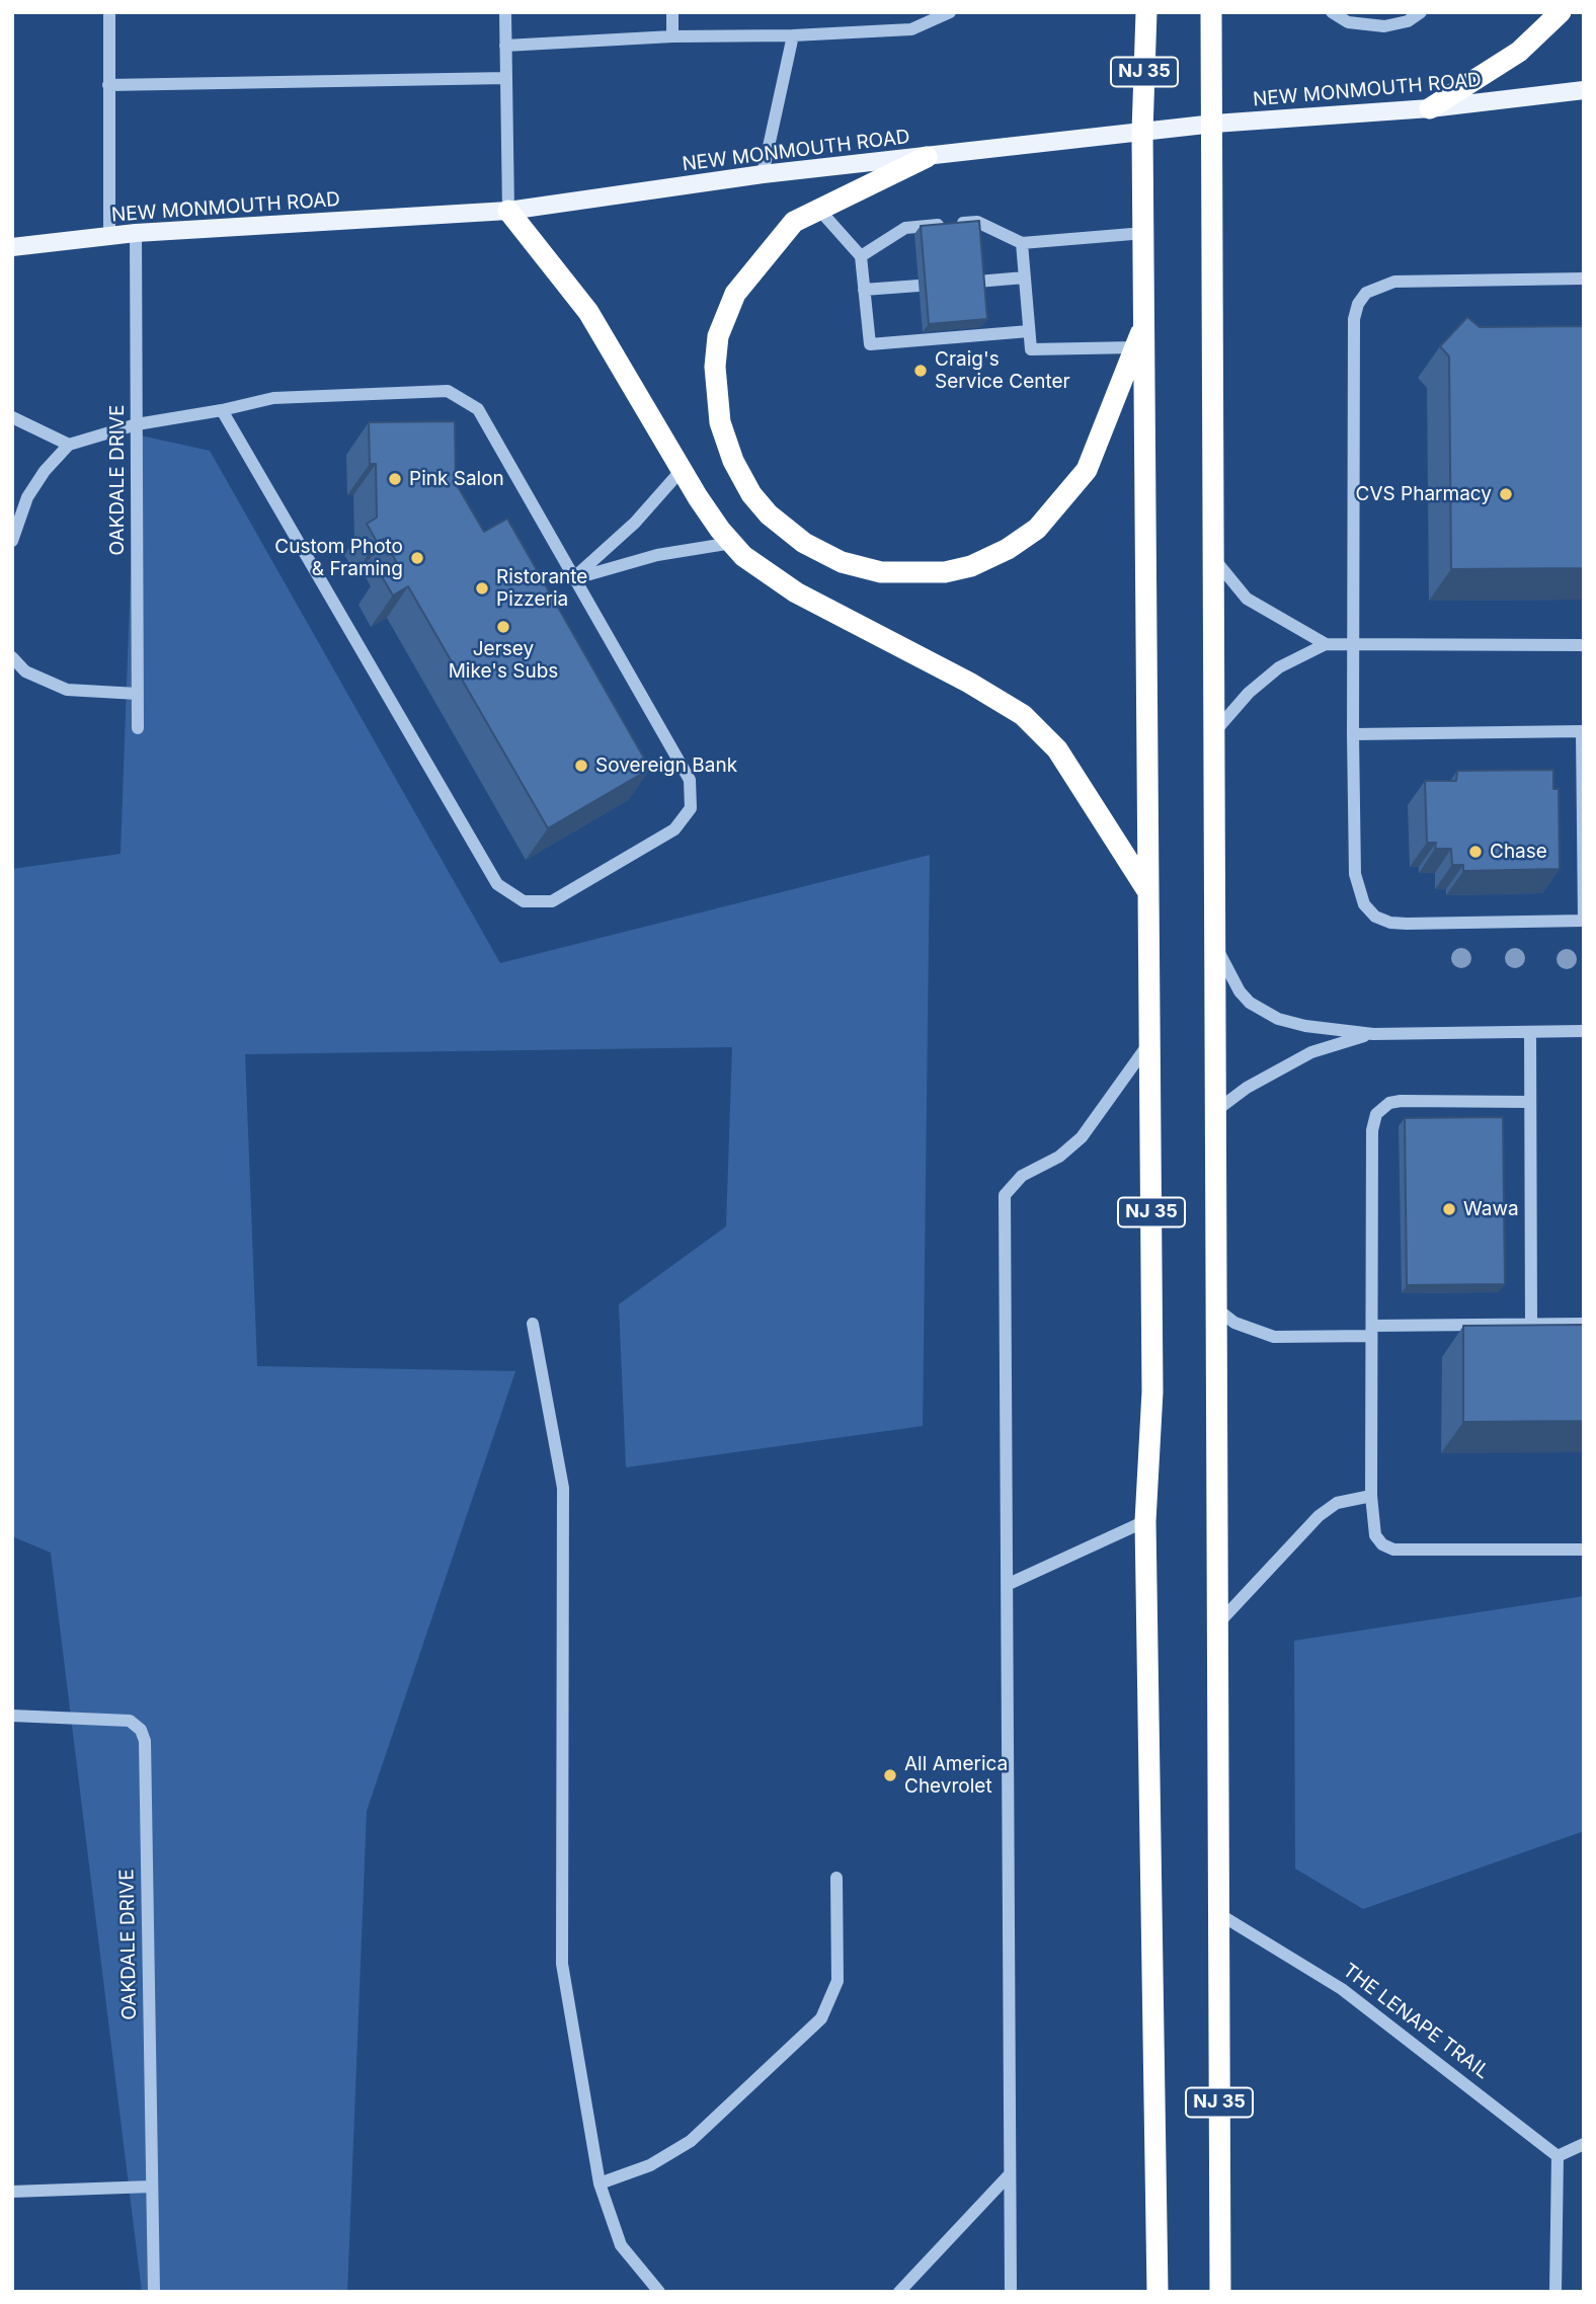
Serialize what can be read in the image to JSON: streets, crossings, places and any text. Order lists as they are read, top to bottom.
{
  "streets": {
    "highway": ["NJ 35"],
    "main road": ["NEW MONMOUTH ROAD"],
    "street": ["OAKDALE DRIVE", "THE LENAPE TRAIL"]
  },
  "crossings": [
    ["NJ 35", "NEW MONMOUTH ROAD"],
    ["NJ 35", "THE LENAPE TRAIL"],
    ["NEW MONMOUTH ROAD", "OAKDALE DRIVE"]
  ],
  "places": [
    "Craig's Service Center",
    "Pink Salon",
    "CVS Pharmacy",
    "Custom Photo & Framing",
    "Ristorante Pizzeria",
    "Jersey Mike's Subs",
    "Sovereign Bank",
    "Chase",
    "Wawa",
    "All America Chevrolet"
  ]
}
